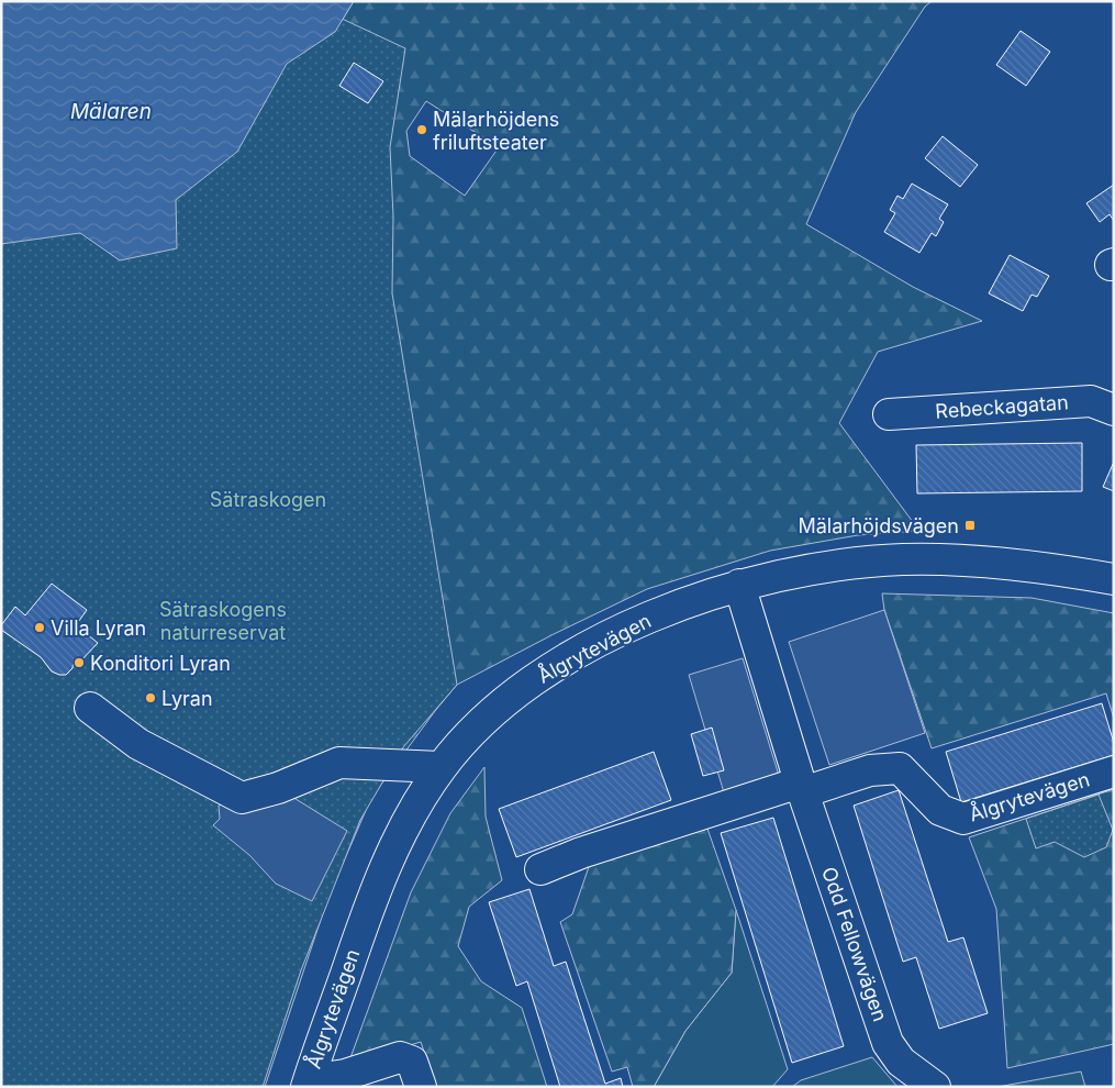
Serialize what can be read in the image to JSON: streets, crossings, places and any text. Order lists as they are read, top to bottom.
{
  "streets": {
    "street": ["Rebeckagatan", "Ålgrytevägen", "Odd Fellowvägen"]
  },
  "crossings": [
    ["Ålgrytevägen", "Odd Fellowvägen"]
  ],
  "water": ["Mälaren"],
  "parks": ["Sätraskogen", "Sätraskogens naturreservat"],
  "places": {
    "other": [
      "Mälarhöjdens friluftsteater",
      "Villa Lyran",
      "Konditori Lyran",
      "Lyran"
    ],
    "transit": ["Mälarhöjdsvägen"]
  }
}
